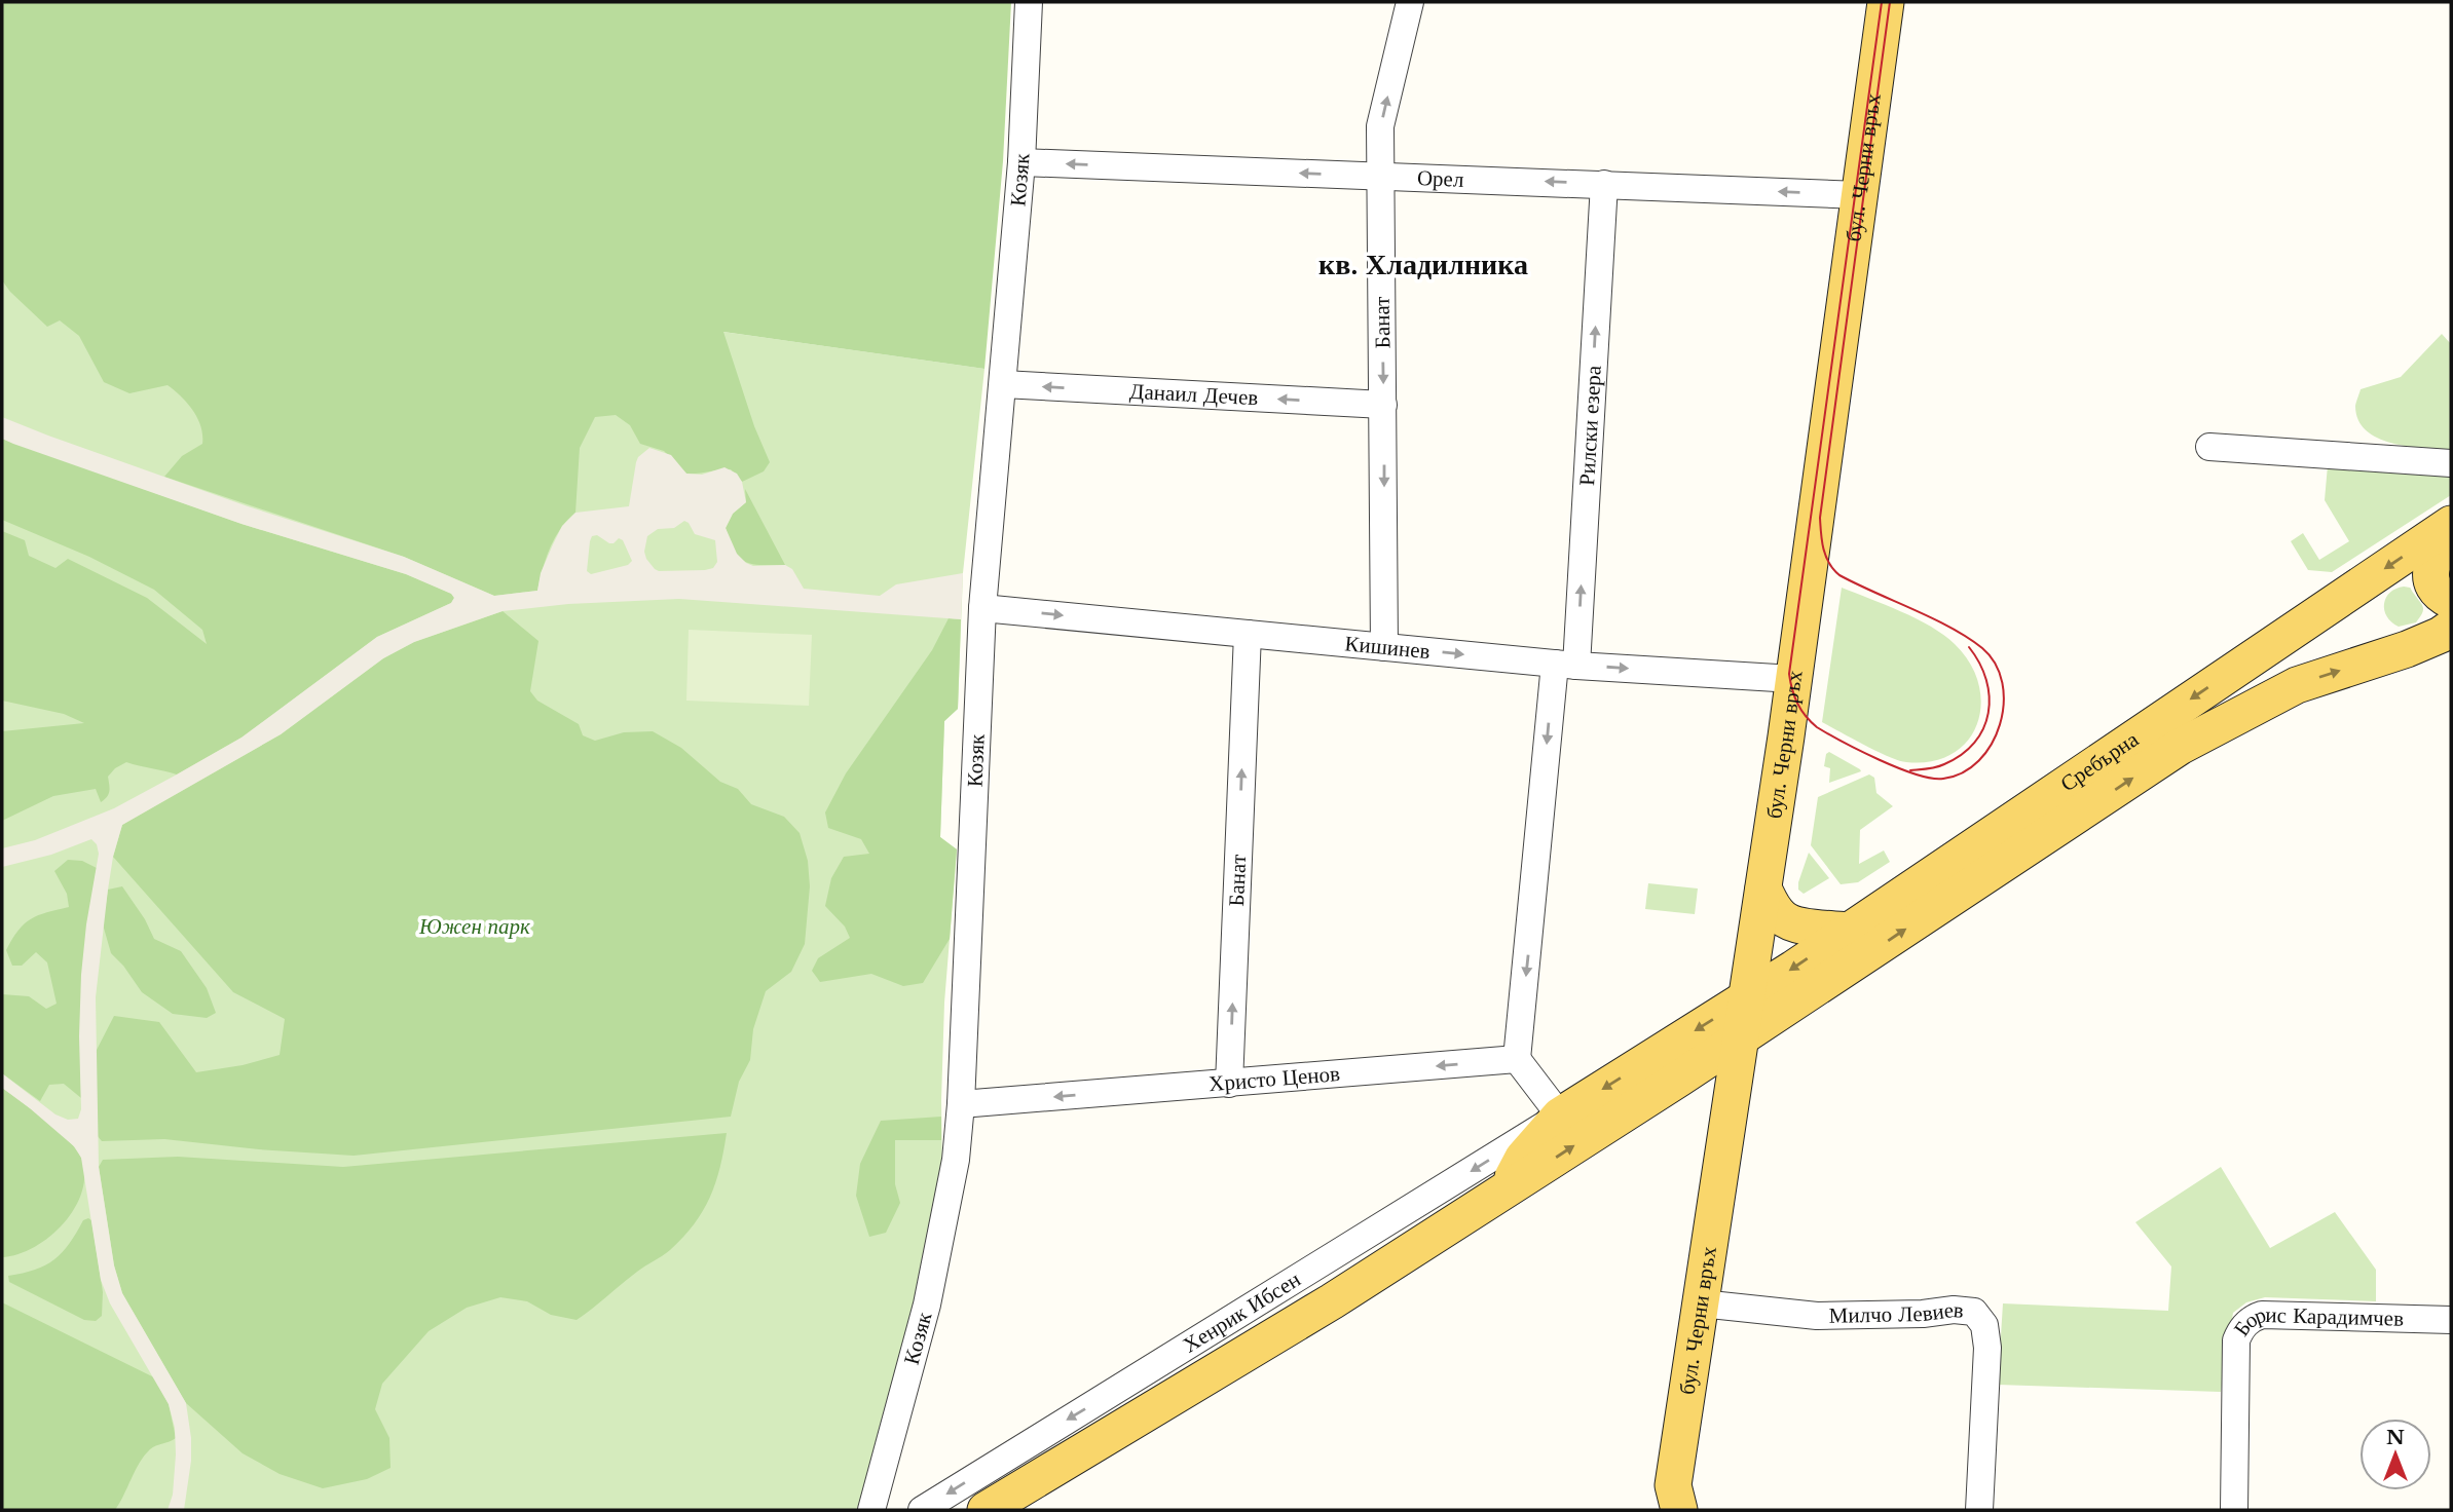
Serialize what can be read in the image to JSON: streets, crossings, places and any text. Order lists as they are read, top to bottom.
{
  "streets": {
    "main road": ["бул. Черни връх", "Сребърна", "Хенрик Ибсен"],
    "street": [
      "Орел",
      "Козяк",
      "Банат",
      "Данаил Дечев",
      "Рилски езера",
      "Кишинев",
      "Христо Ценов",
      "Милчо Левиев",
      "Борис Карадимчев"
    ]
  },
  "crossings": [
    ["бул. Черни връх", "Орел"],
    ["бул. Черни връх", "Кишинев"],
    ["бул. Черни връх", "Сребърна"],
    ["бул. Черни връх", "Хенрик Ибсен"],
    ["бул. Черни връх", "Милчо Левиев"],
    ["Орел", "Козяк"],
    ["Орел", "Банат"],
    ["Орел", "Рилски езера"],
    ["Козяк", "Данаил Дечев"],
    ["Козяк", "Кишинев"],
    ["Козяк", "Христо Ценов"],
    ["Банат", "Данаил Дечев"],
    ["Банат", "Кишинев"],
    ["Банат", "Христо Ценов"],
    ["Рилски езера", "Кишинев"],
    ["Рилски езера", "Христо Ценов"],
    ["Сребърна", "Хенрик Ибсен"]
  ],
  "one_way": [
    "Орел",
    "Данаил Дечев",
    "Кишинев",
    "Христо Ценов"
  ],
  "districts": ["кв. Хладилника"],
  "parks": ["Южен парк"],
  "north": "top"
}
